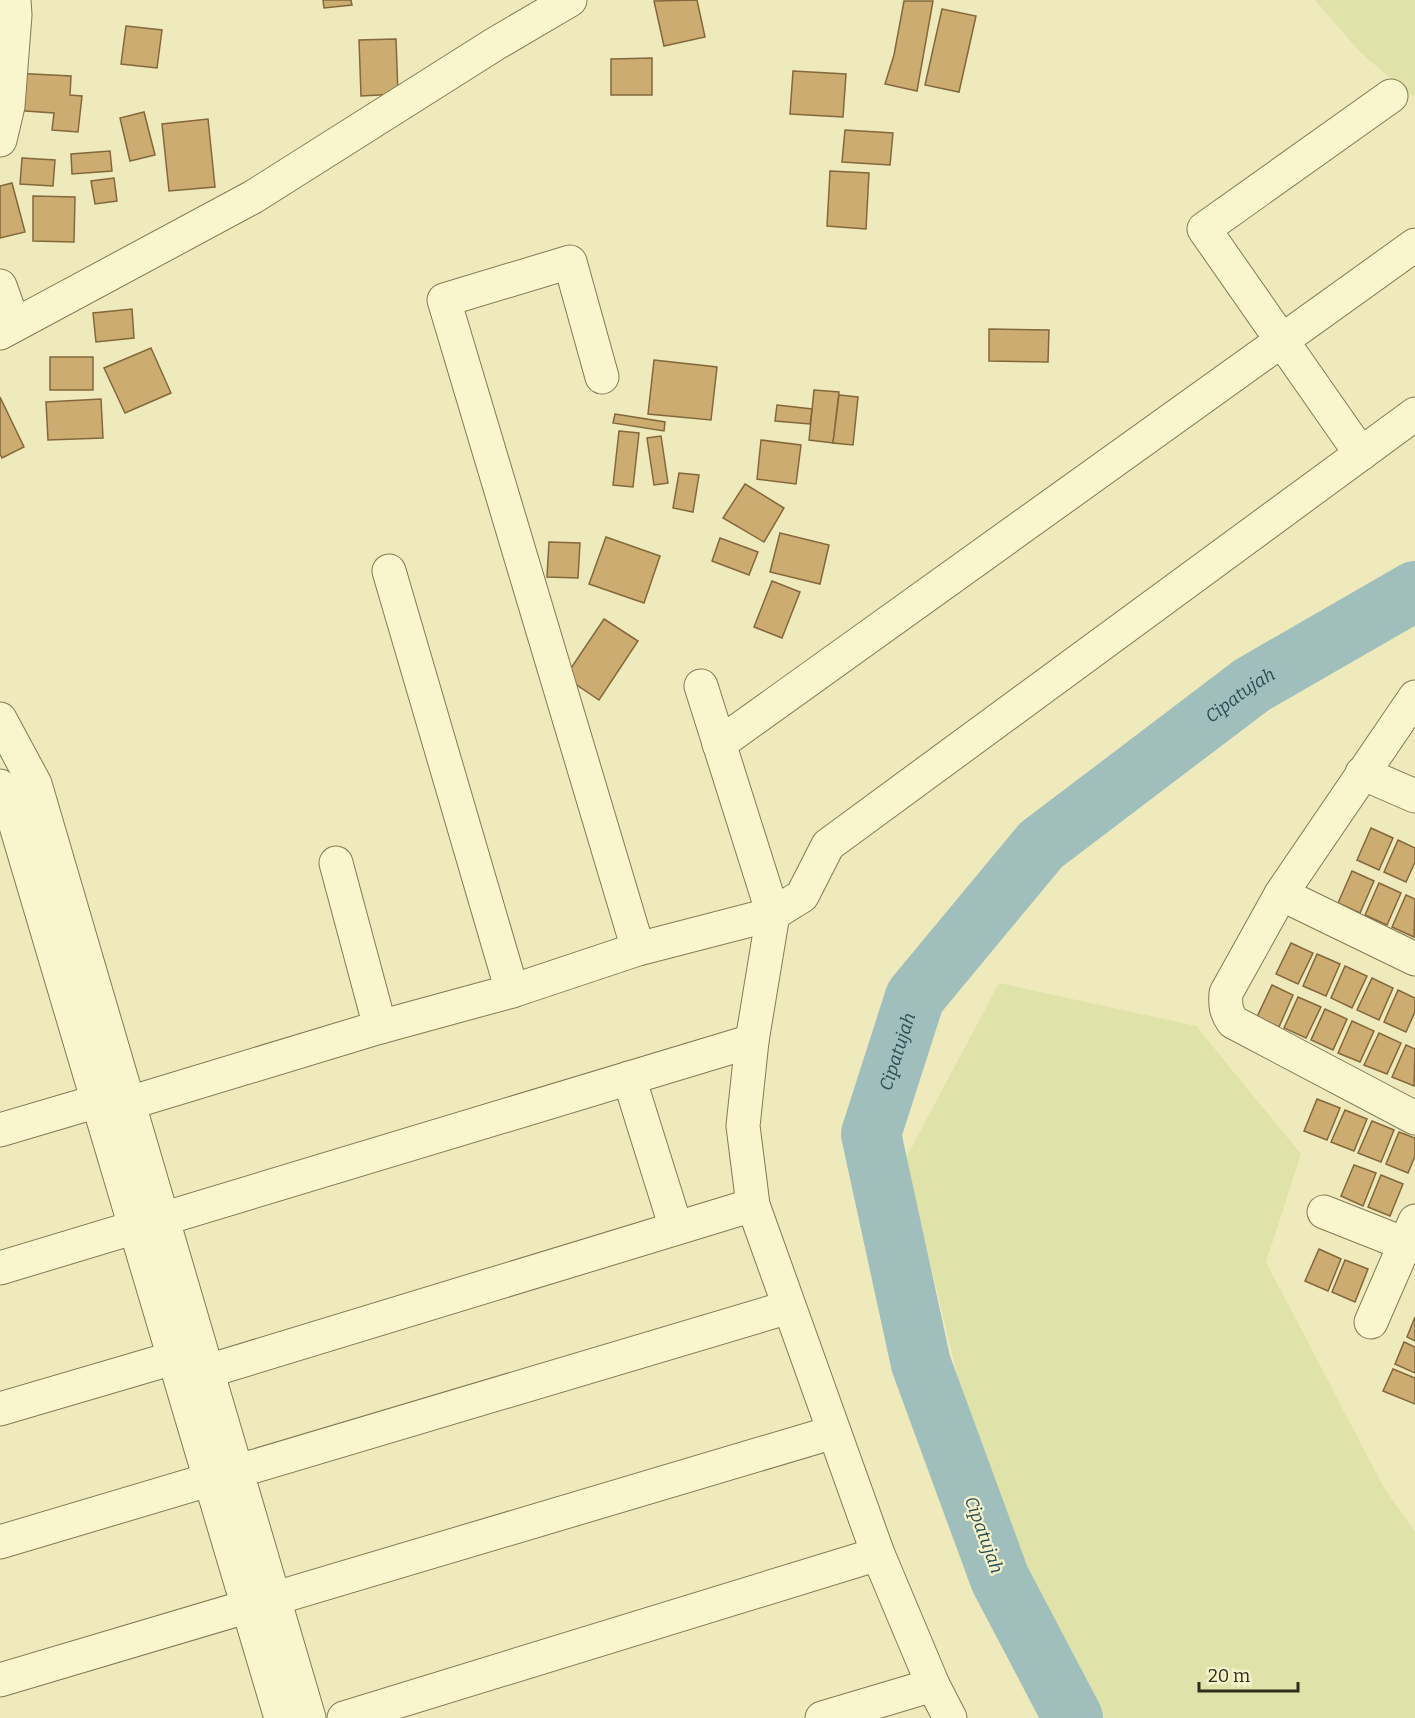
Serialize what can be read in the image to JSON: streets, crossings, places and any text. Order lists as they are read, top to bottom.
{
  "water": ["Cipatujah"],
  "scale_bar": "20 m"
}
